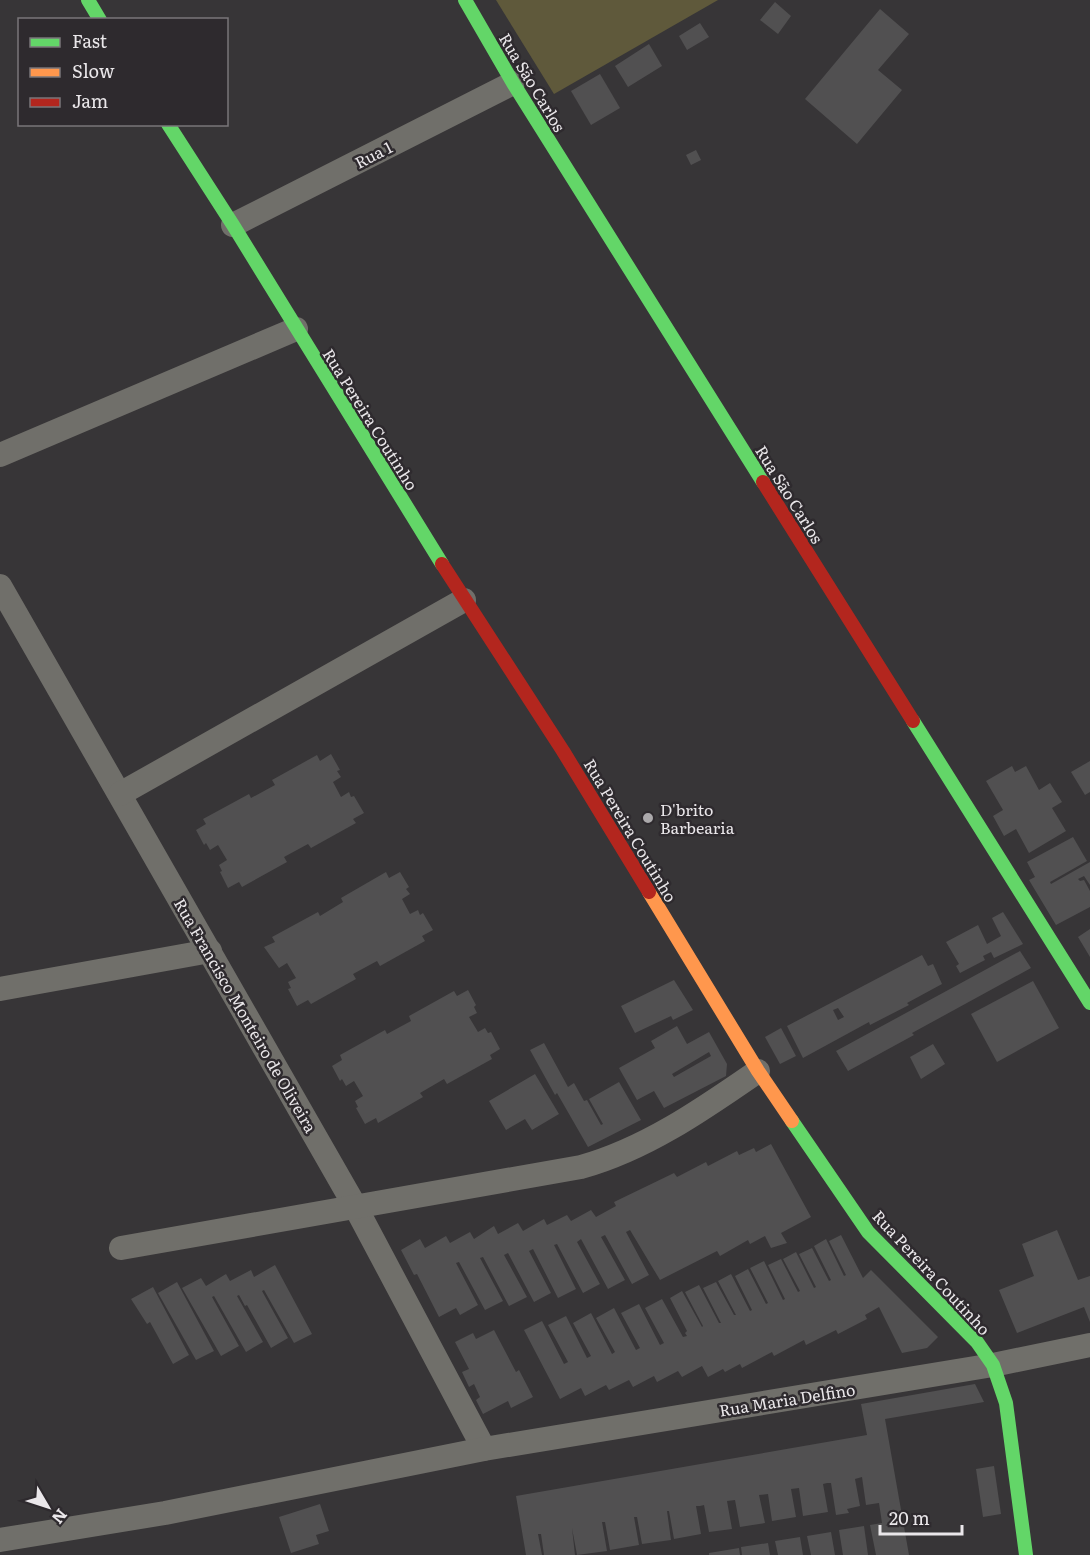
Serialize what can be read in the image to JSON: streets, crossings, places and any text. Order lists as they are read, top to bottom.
{
  "streets": {
    "street": [
      "Rua São Carlos",
      "Rua 1",
      "Rua Pereira Coutinho",
      "Rua Francisco Monteiro de Oliveira",
      "Rua Maria Delfino"
    ]
  },
  "crossings": [
    ["Rua São Carlos", "Rua 1"],
    ["Rua 1", "Rua Pereira Coutinho"],
    ["Rua Pereira Coutinho", "Rua Maria Delfino"],
    ["Rua Francisco Monteiro de Oliveira", "Rua Maria Delfino"]
  ],
  "places": ["D'brito Barbearia"],
  "legend": ["Fast", "Slow", "Jam"],
  "scale_bar": "20 m",
  "north": "bottom right"
}
